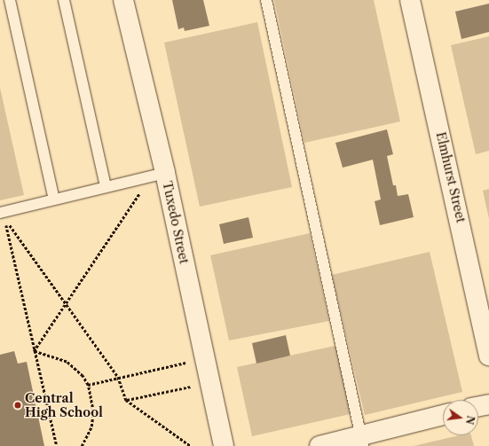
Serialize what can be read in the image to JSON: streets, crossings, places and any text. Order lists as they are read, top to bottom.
{
  "streets": {
    "street": ["Elmhurst Street", "Tuxedo Street"]
  },
  "places": ["Central High School"],
  "north": "right"
}
